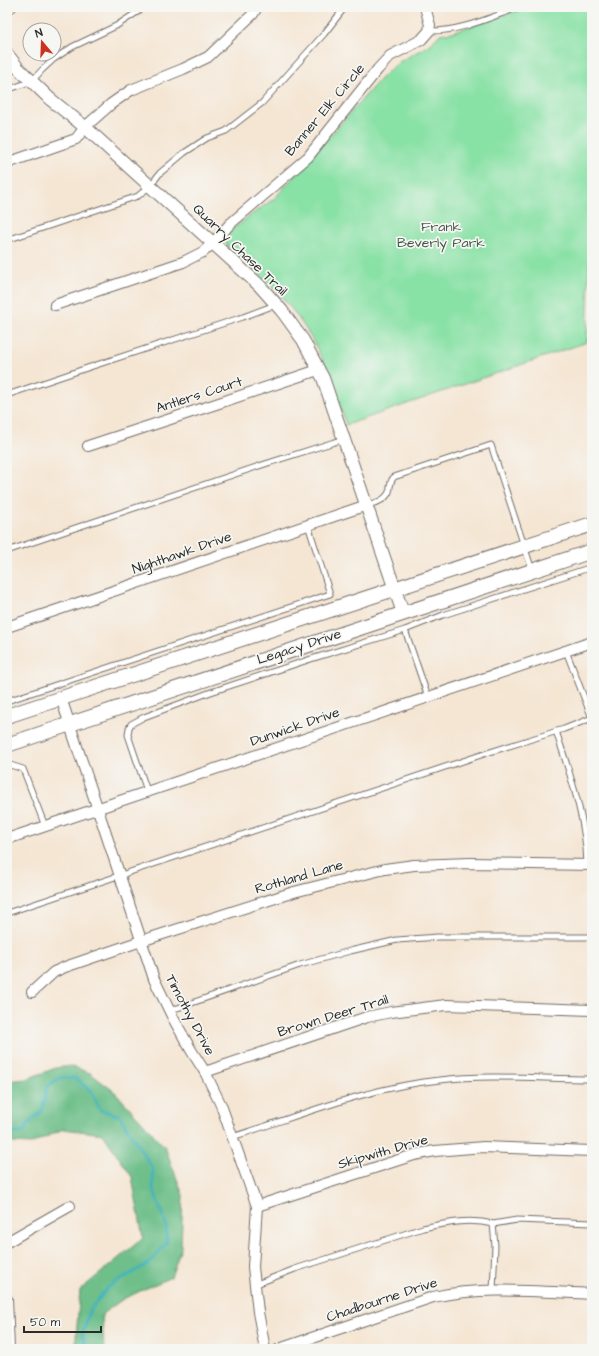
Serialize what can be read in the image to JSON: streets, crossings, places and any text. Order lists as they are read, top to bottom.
{
  "streets": {
    "main road": ["Legacy Drive"],
    "street": [
      "Banner Elk Circle",
      "Quarry Chase Trail",
      "Antlers Court",
      "Nighthawk Drive",
      "Dunwick Drive",
      "Rothland Lane",
      "Timothy Drive",
      "Brown Deer Trail",
      "Skipwith Drive",
      "Chadbourne Drive"
    ]
  },
  "crossings": [
    ["Banner Elk Circle", "Quarry Chase Trail"],
    ["Quarry Chase Trail", "Antlers Court"],
    ["Quarry Chase Trail", "Nighthawk Drive"],
    ["Quarry Chase Trail", "Legacy Drive"],
    ["Legacy Drive", "Timothy Drive"],
    ["Dunwick Drive", "Timothy Drive"],
    ["Rothland Lane", "Timothy Drive"],
    ["Timothy Drive", "Brown Deer Trail"],
    ["Timothy Drive", "Skipwith Drive"]
  ],
  "parks": ["Frank Beverly Park"],
  "scale_bar": "50 m",
  "north": "top"
}
